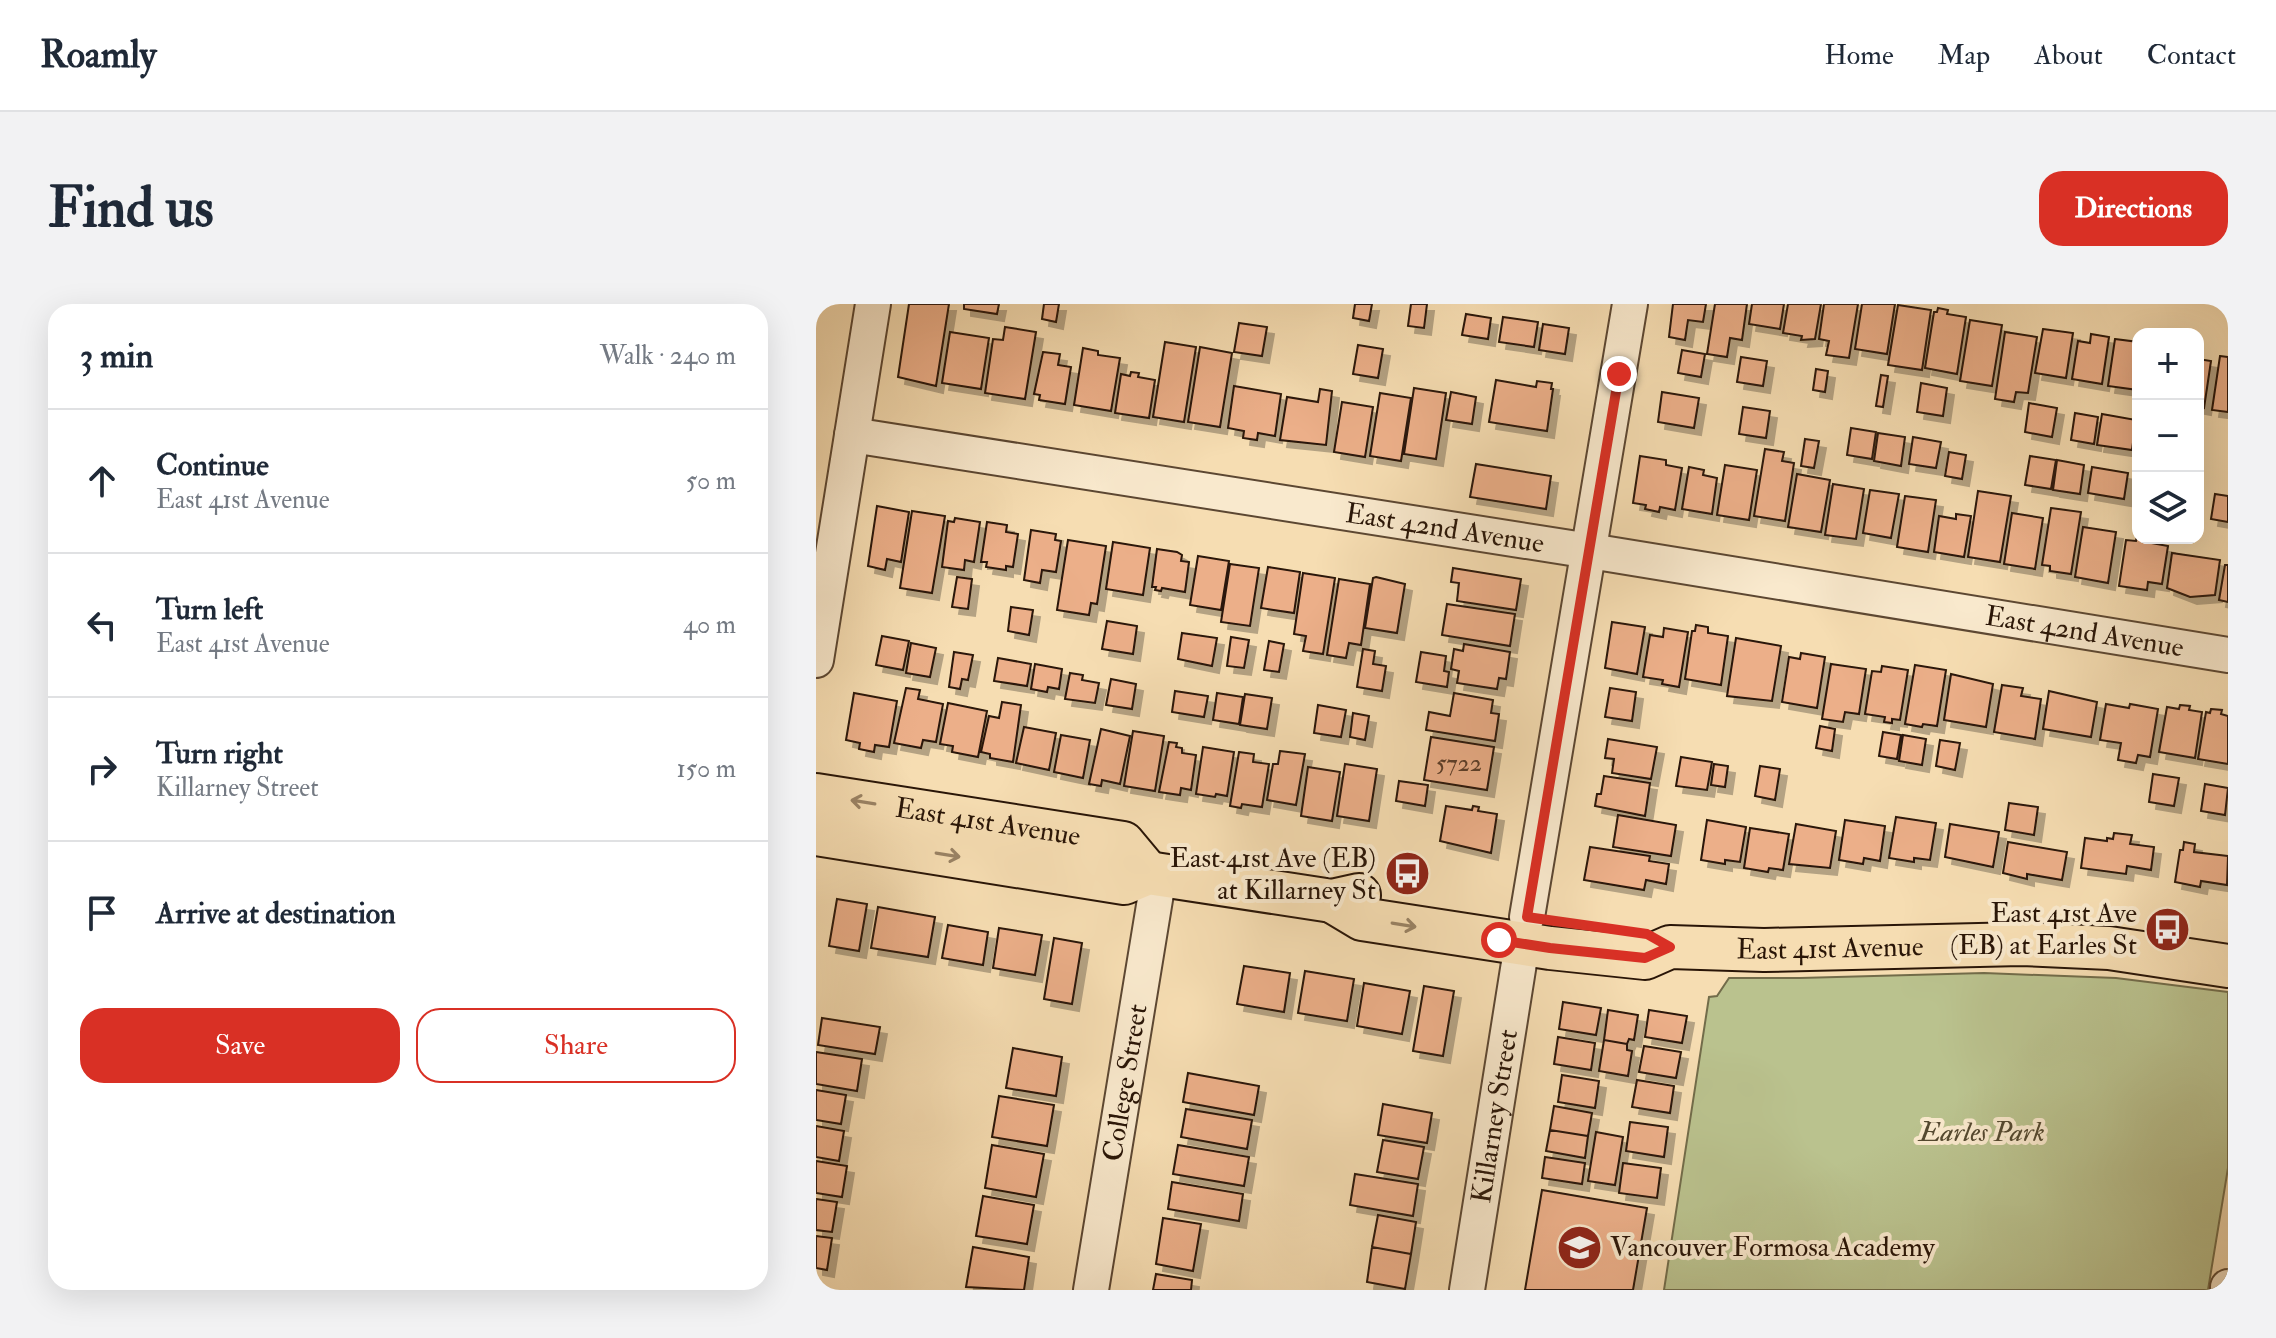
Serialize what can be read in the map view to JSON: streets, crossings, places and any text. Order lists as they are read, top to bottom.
{
  "streets": {
    "main road": ["East 41st Avenue"],
    "street": ["East 42nd Avenue", "College Street", "Killarney Street"]
  },
  "crossings": [
    ["East 42nd Avenue", "Killarney Street"],
    ["East 41st Avenue", "College Street"],
    ["East 41st Avenue", "Killarney Street"]
  ],
  "parks": ["Earles Park"],
  "places": {
    "bus stop": ["East 41st Ave (EB) at Killarney St", "East 41st Ave (EB) at Earles St"],
    "school or university": ["Vancouver Formosa Academy"]
  },
  "house_numbers": ["5722"],
  "page": {
    "header": "Roamly",
    "nav": [
      "Home",
      "Map",
      "About",
      "Contact"
    ],
    "buttons": [
      "Directions",
      ["Save", "Share"]
    ],
    "title": "Find us",
    "heading": ["3 min", "Walk · 240 m"],
    "map_buttons": ["+", "−"],
    "list": [
      ["Continue", "East 41st Avenue", "50 m"],
      ["Turn left", "East 41st Avenue", "40 m"],
      ["Turn right", "Killarney Street", "150 m"],
      "Arrive at destination"
    ]
  }
}
